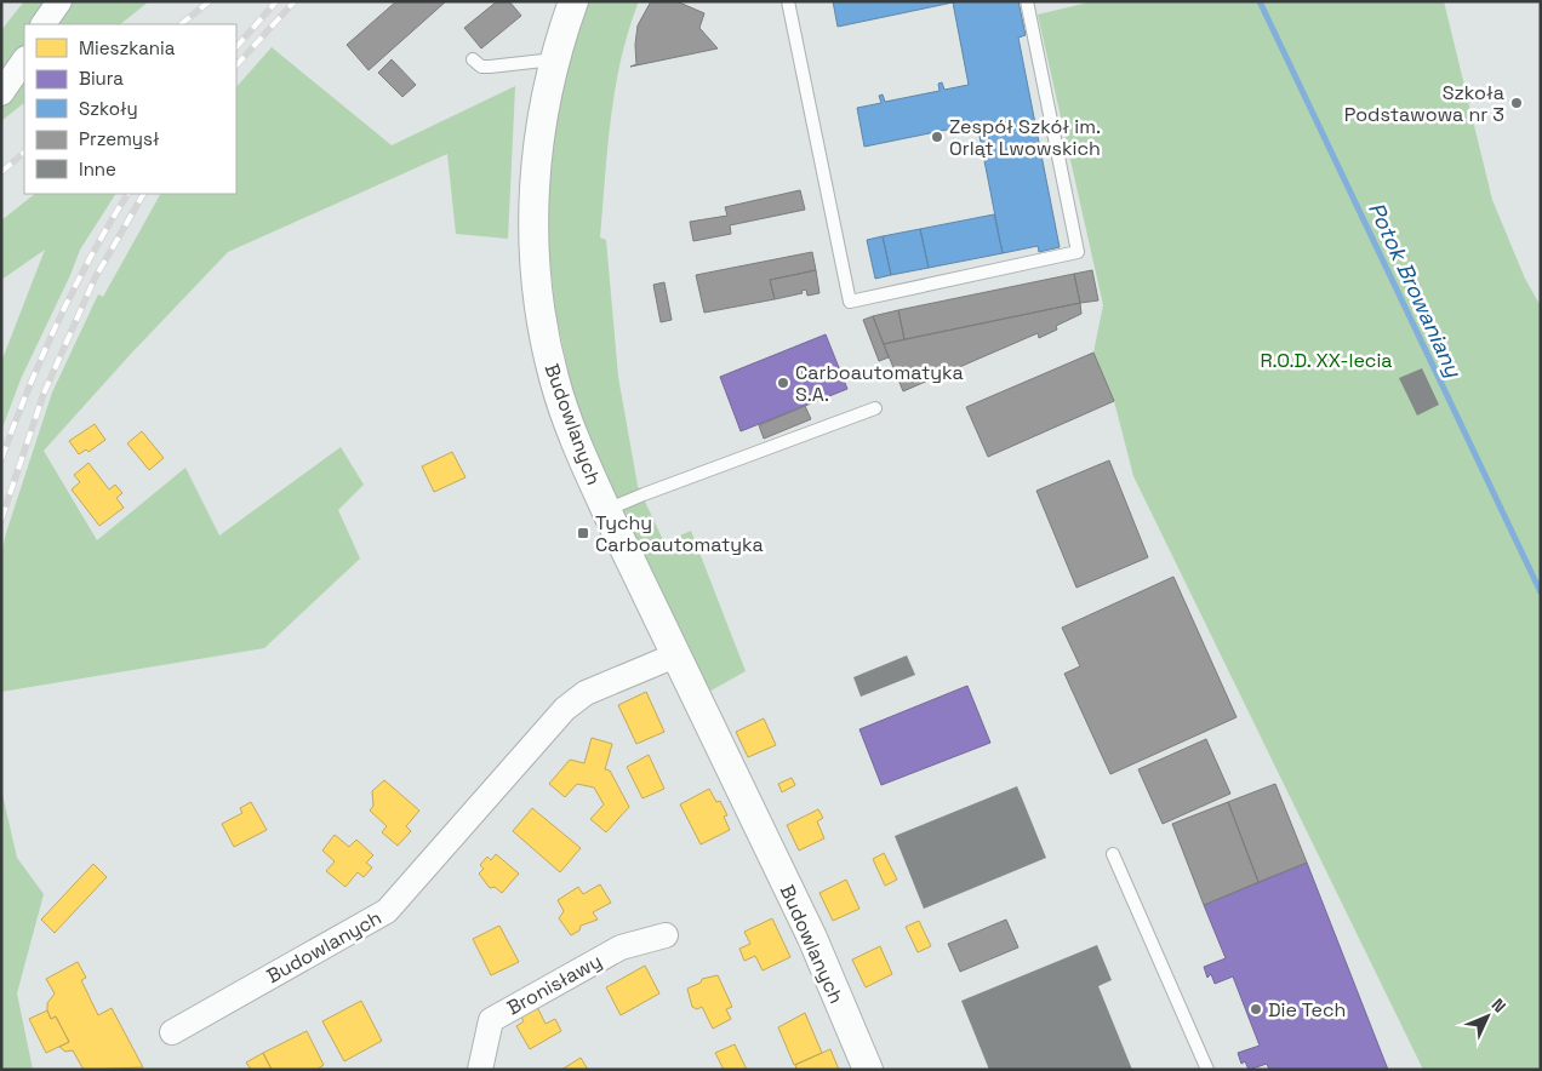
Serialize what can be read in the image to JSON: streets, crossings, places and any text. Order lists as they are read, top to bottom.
{
  "streets": {
    "street": ["Budowlanych", "Bronisławy"]
  },
  "water": ["Potok Browaniany"],
  "parks": ["R.O.D. XX-lecia"],
  "places": {
    "other": [
      "Szkoła Podstawowa nr 3",
      "Zespół Szkół im. Orląt Lwowskich",
      "Carboautomatyka S.A.",
      "Die Tech"
    ],
    "transit": ["Tychy Carboautomatyka"]
  },
  "legend": [
    "Mieszkania",
    "Biura",
    "Szkoły",
    "Przemysł",
    "Inne"
  ],
  "north": "top right"
}
